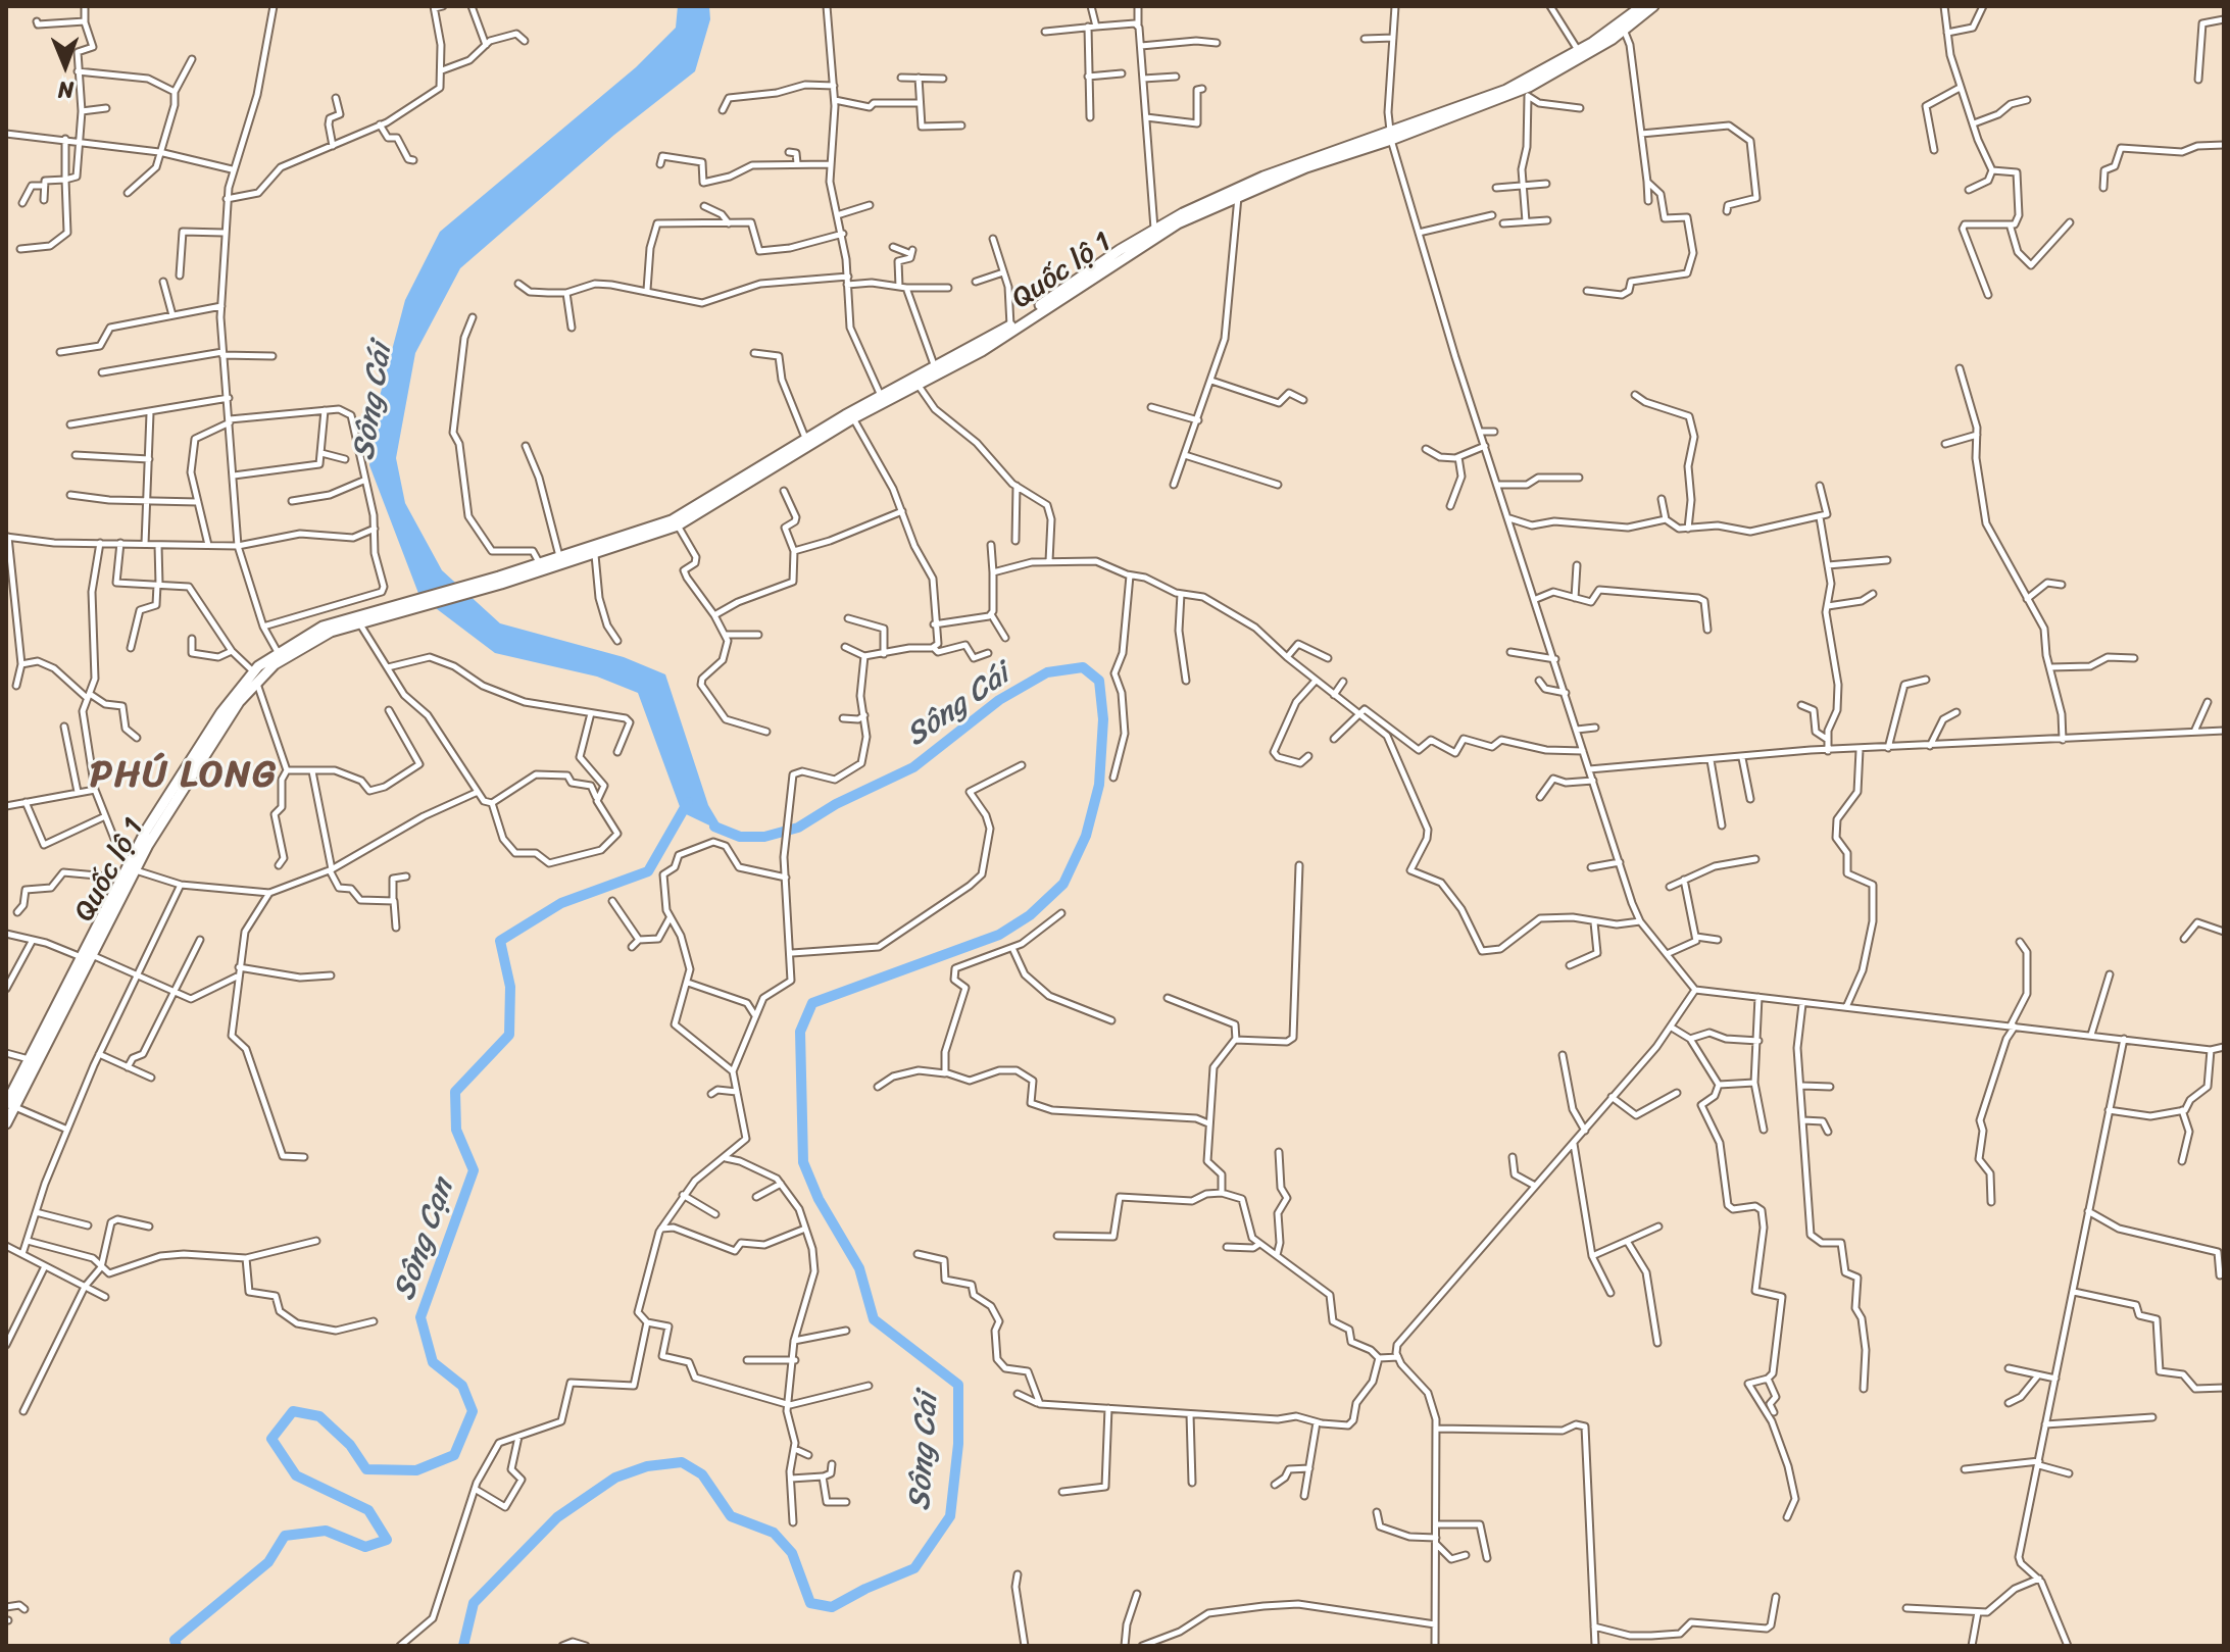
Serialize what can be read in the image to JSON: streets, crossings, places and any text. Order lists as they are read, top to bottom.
{
  "streets": {
    "highway": ["Quốc lộ 1"]
  },
  "districts": ["PHÚ LONG"],
  "water": ["Sông Cái", "Sông Cạn"],
  "north": "bottom"
}
